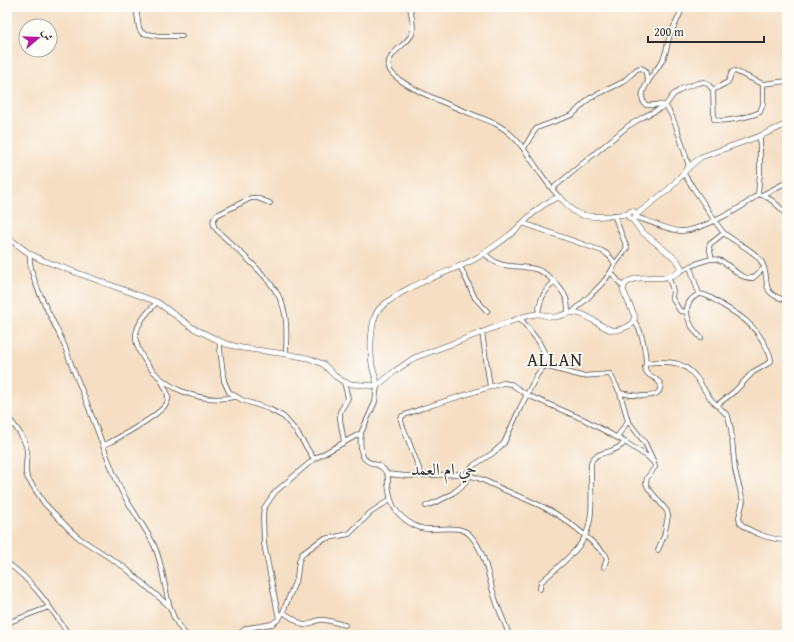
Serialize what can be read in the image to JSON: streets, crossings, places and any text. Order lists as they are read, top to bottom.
{
  "districts": ["ALLAN", "حي ام العمد"],
  "scale_bar": "200 m",
  "north": "right"
}
